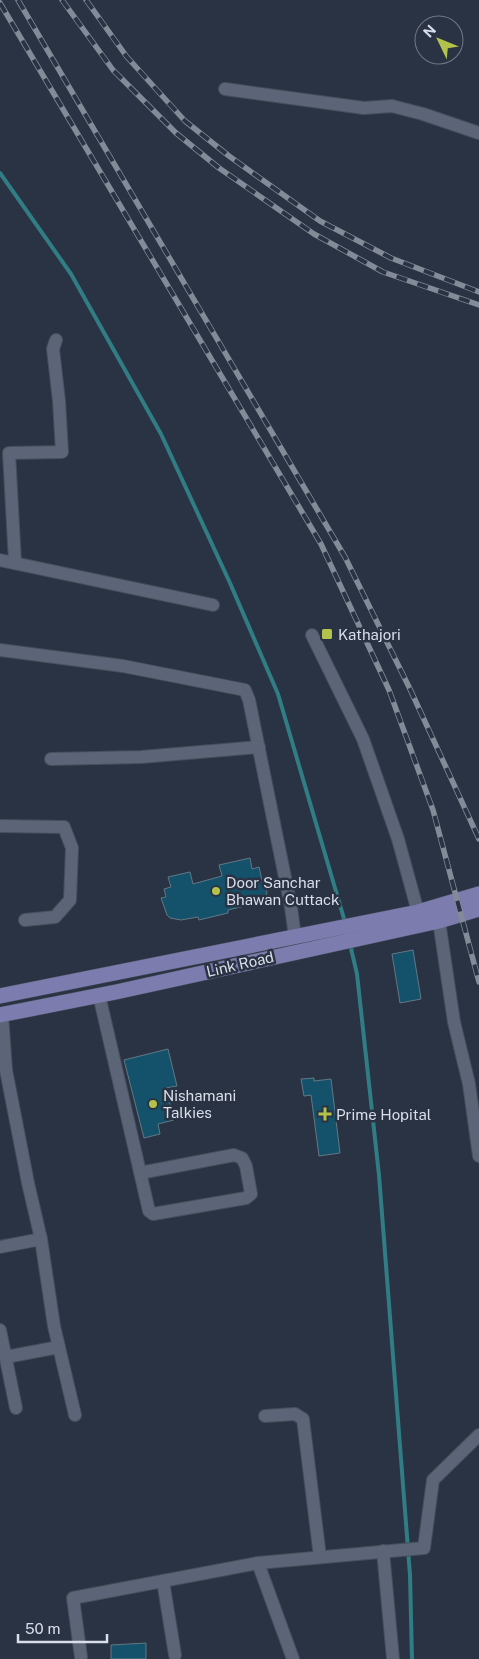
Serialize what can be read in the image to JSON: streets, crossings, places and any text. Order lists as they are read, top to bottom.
{
  "streets": {
    "main road": ["Link Road"]
  },
  "places": {
    "transit": ["Kathajori"],
    "other": ["Door Sanchar Bhawan Cuttack", "Nishamani Talkies"],
    "health": ["Prime Hopital"]
  },
  "scale_bar": "50 m",
  "north": "top left"
}
